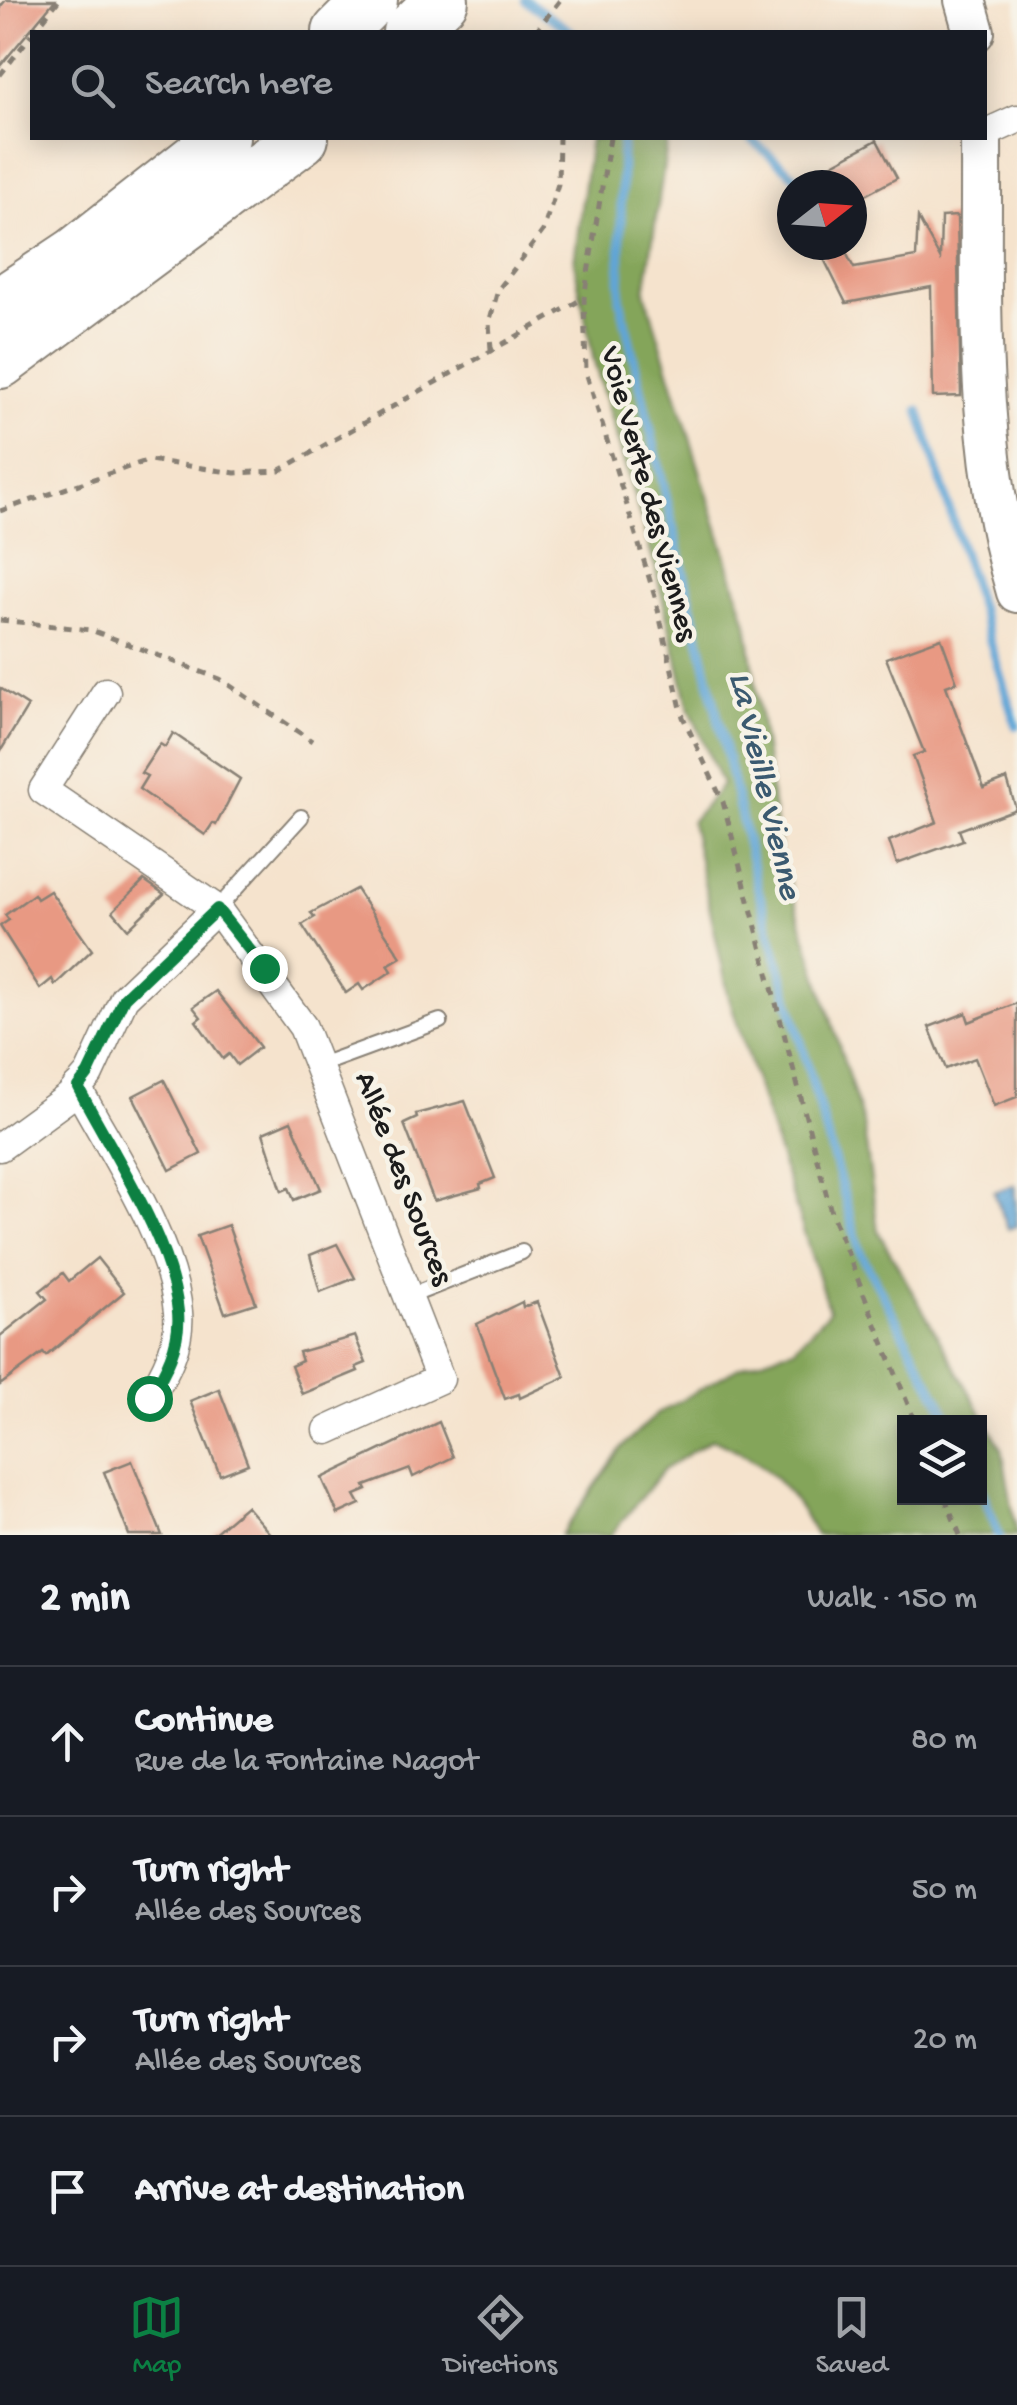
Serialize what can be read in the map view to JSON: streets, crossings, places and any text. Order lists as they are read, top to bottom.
{
  "streets": {
    "street": ["Allée des Sources"],
    "path": ["Voie Verte des Viennes"]
  },
  "water": ["La Vieille Vienne"],
  "north": "right",
  "page": {
    "search": "Search here",
    "heading": ["2 min", "Walk · 150 m"],
    "list": [
      ["Continue", "Rue de la Fontaine Nagot", "80 m"],
      ["Turn right", "Allée des Sources", "50 m"],
      ["Turn right", "Allée des Sources", "20 m"],
      "Arrive at destination"
    ],
    "nav": ["Map", "Directions", "Saved"]
  }
}
